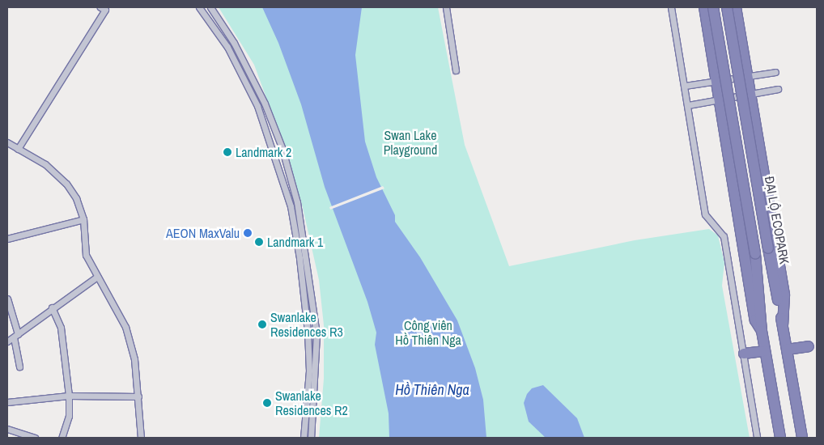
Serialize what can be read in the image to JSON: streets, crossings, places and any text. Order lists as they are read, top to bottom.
{
  "streets": {
    "highway": ["ĐẠI LỘ ECOPARK"]
  },
  "water": ["Hồ Thiên Nga"],
  "parks": ["Swan Lake Playground", "Công viên Hồ Thiên Nga"],
  "places": [
    "Landmark 2",
    "AEON MaxValu",
    "Landmark 1",
    "Swanlake Residences R3",
    "Swanlake Residences R2"
  ]
}
